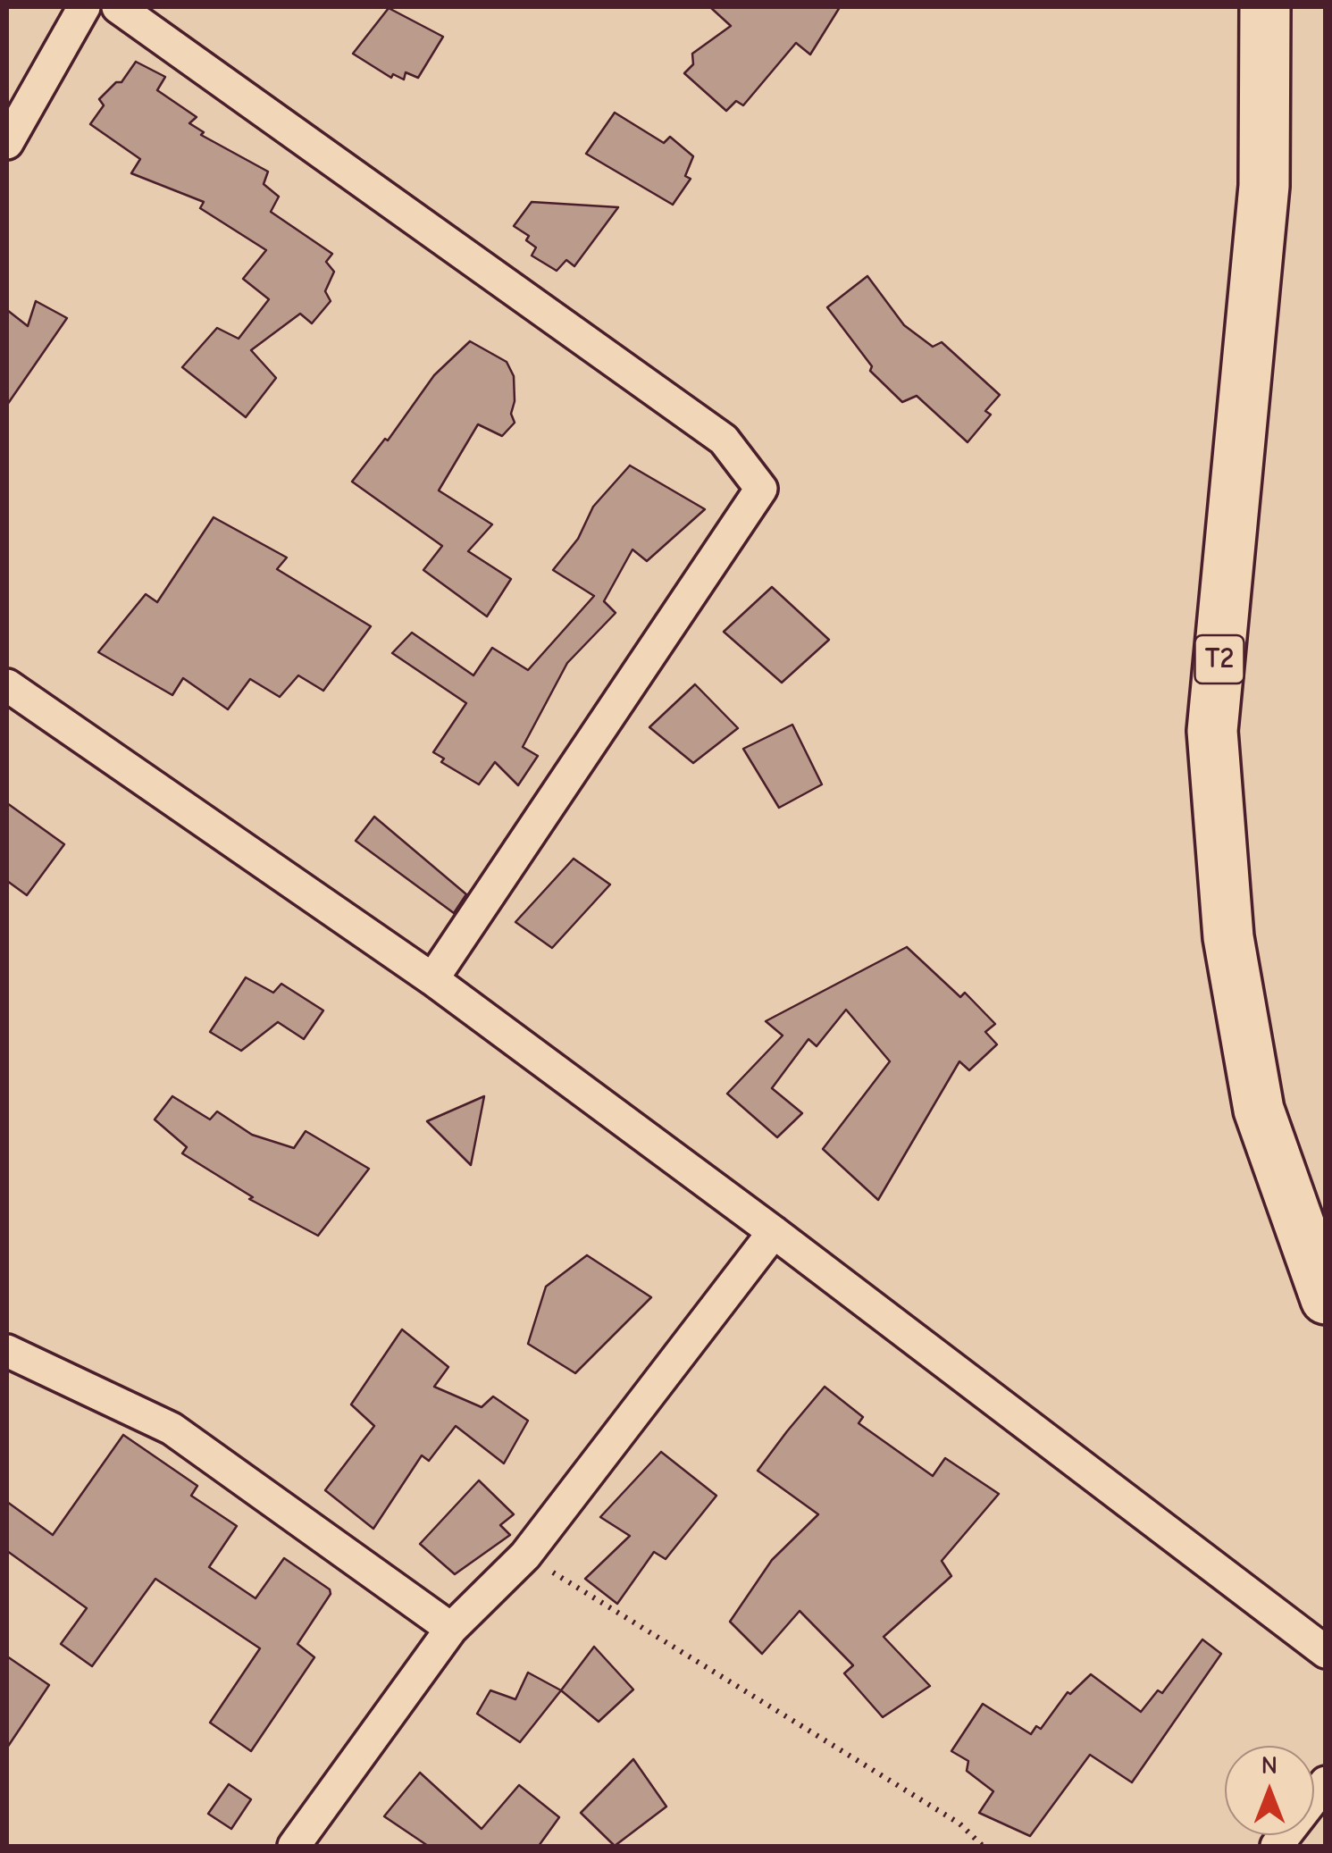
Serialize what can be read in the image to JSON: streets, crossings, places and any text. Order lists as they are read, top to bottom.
{
  "streets": {
    "highway": ["T2"]
  },
  "north": "top"
}
